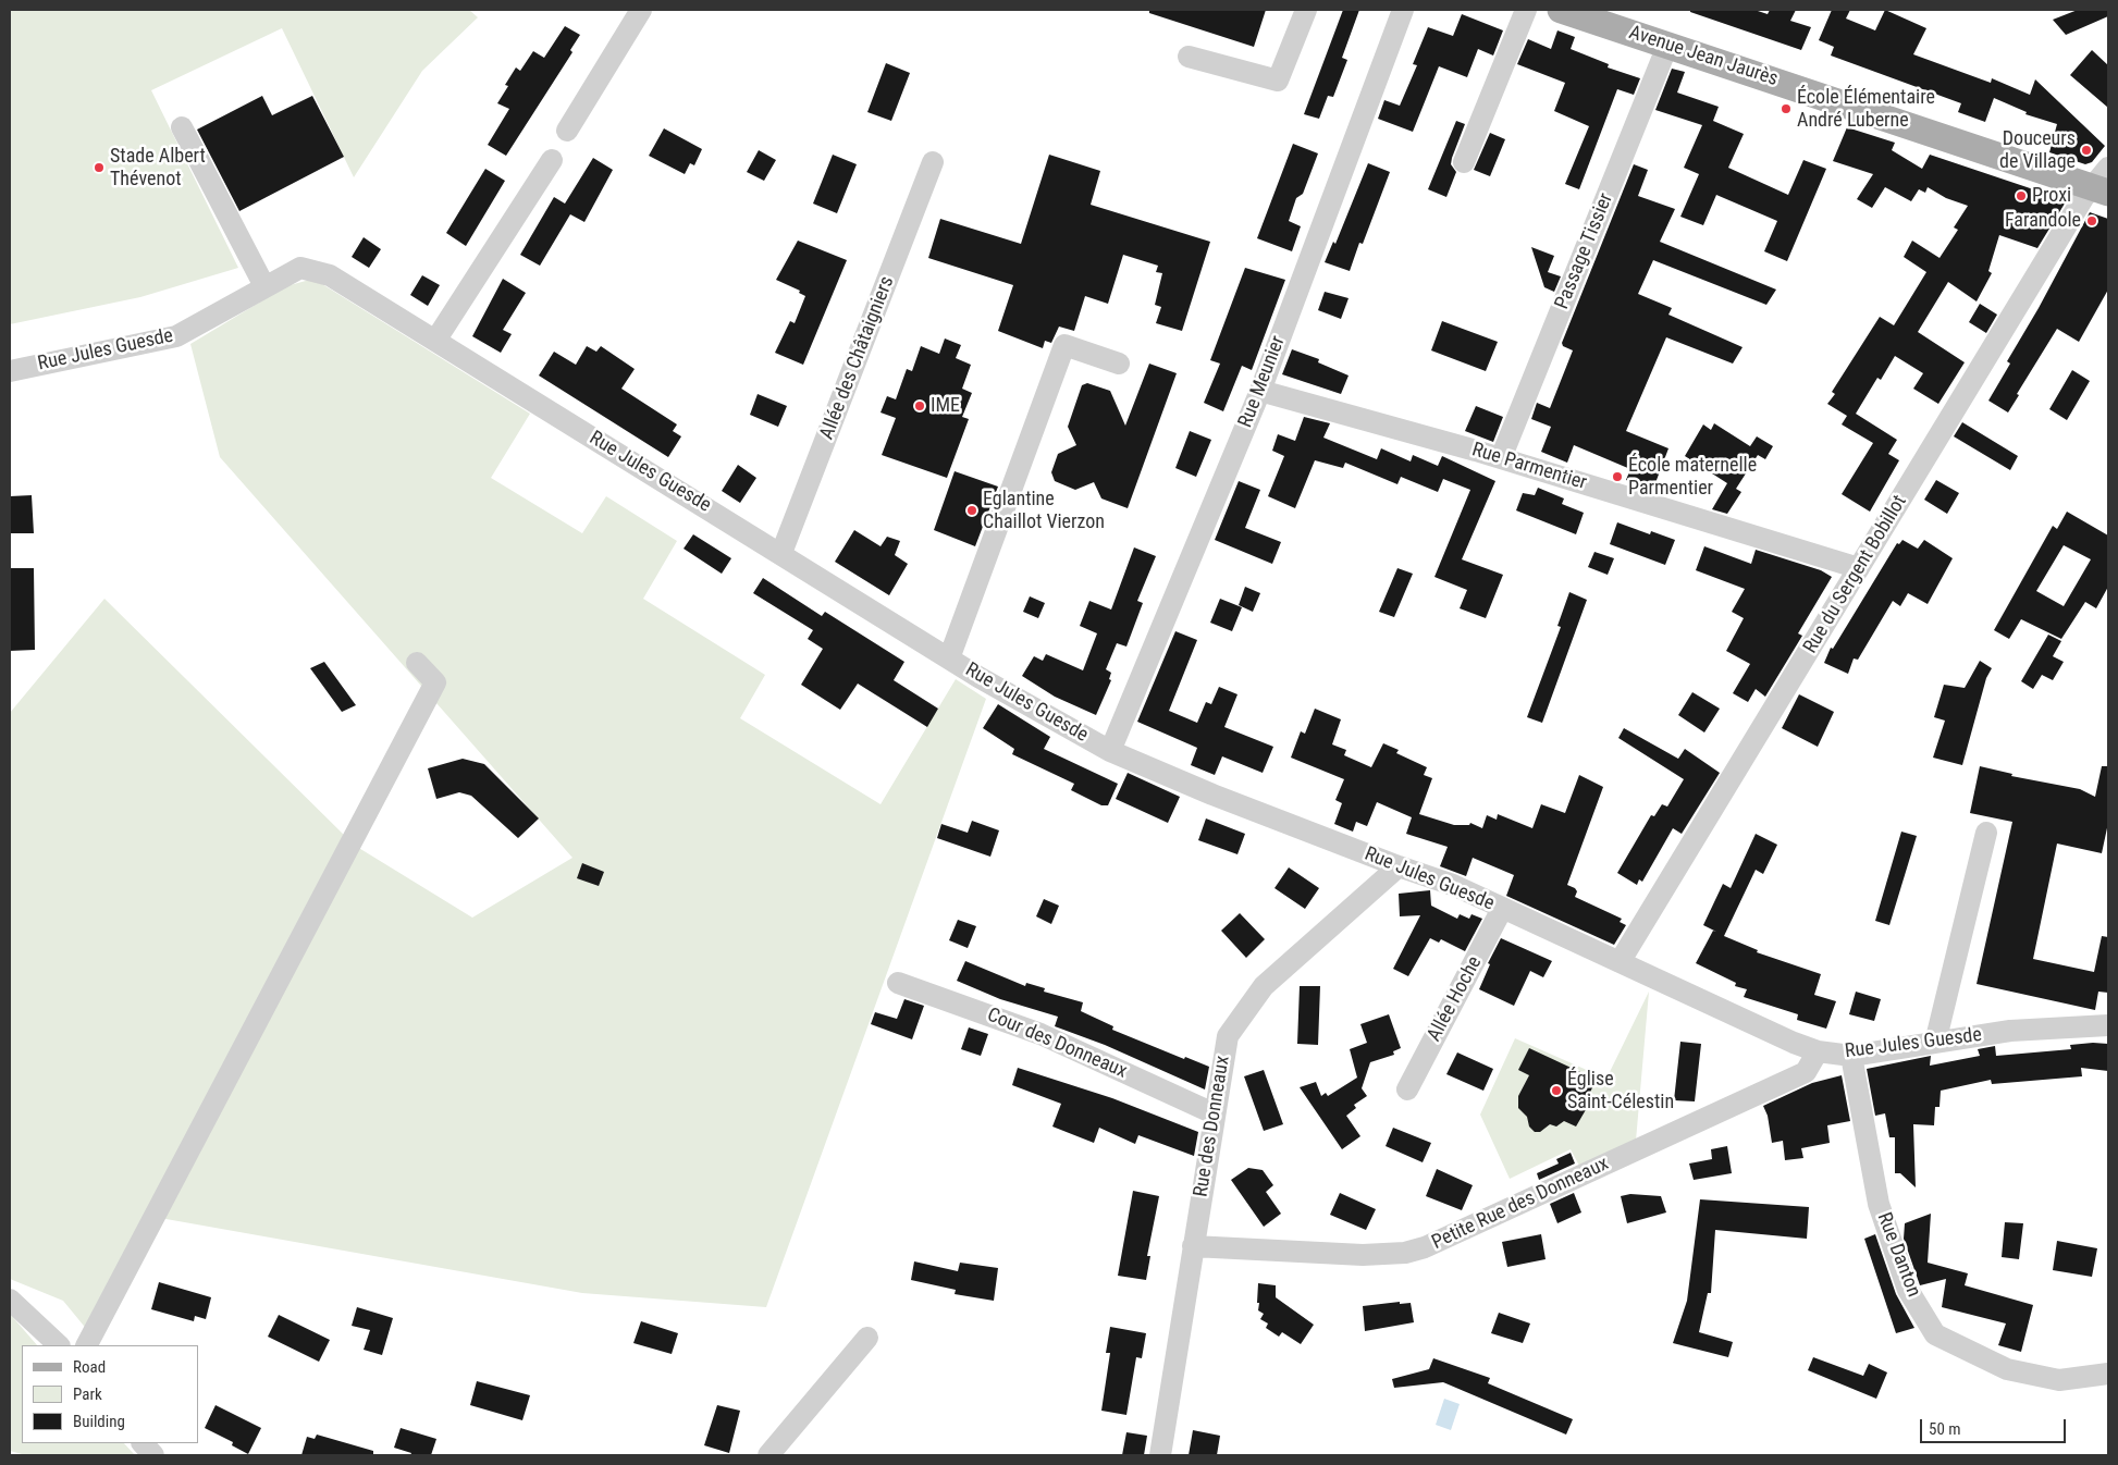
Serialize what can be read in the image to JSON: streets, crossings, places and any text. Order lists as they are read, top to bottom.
{
  "streets": {
    "main road": ["Avenue Jean Jaurès"],
    "street": [
      "Passage Tissier",
      "Rue Jules Guesde",
      "Allée des Châtaigniers",
      "Rue Meunier",
      "Rue Parmentier",
      "Rue du Sergent Bobillot",
      "Allée Hoche",
      "Cour des Donneaux",
      "Rue des Donneaux",
      "Petite Rue des Donneaux",
      "Rue Danton"
    ]
  },
  "crossings": [
    ["Avenue Jean Jaurès", "Passage Tissier"],
    ["Avenue Jean Jaurès", "Rue du Sergent Bobillot"],
    ["Passage Tissier", "Rue Parmentier"],
    ["Rue Jules Guesde", "Allée des Châtaigniers"],
    ["Rue Jules Guesde", "Rue Meunier"],
    ["Rue Jules Guesde", "Rue du Sergent Bobillot"],
    ["Rue Jules Guesde", "Allée Hoche"],
    ["Rue Jules Guesde", "Rue des Donneaux"],
    ["Rue Jules Guesde", "Petite Rue des Donneaux"],
    ["Rue Jules Guesde", "Rue Danton"],
    ["Rue Meunier", "Rue Parmentier"],
    ["Rue Parmentier", "Rue du Sergent Bobillot"],
    ["Cour des Donneaux", "Rue des Donneaux"],
    ["Rue des Donneaux", "Petite Rue des Donneaux"]
  ],
  "places": [
    "École Élémentaire André Luberne",
    "Douceurs de Village",
    "Stade Albert Thévenot",
    "Proxi",
    "Farandole",
    "IME",
    "École maternelle Parmentier",
    "Eglantine Chaillot Vierzon",
    "Église Saint-Célestin"
  ],
  "legend": ["Road", "Park", "Building"],
  "scale_bar": "50 m"
}
